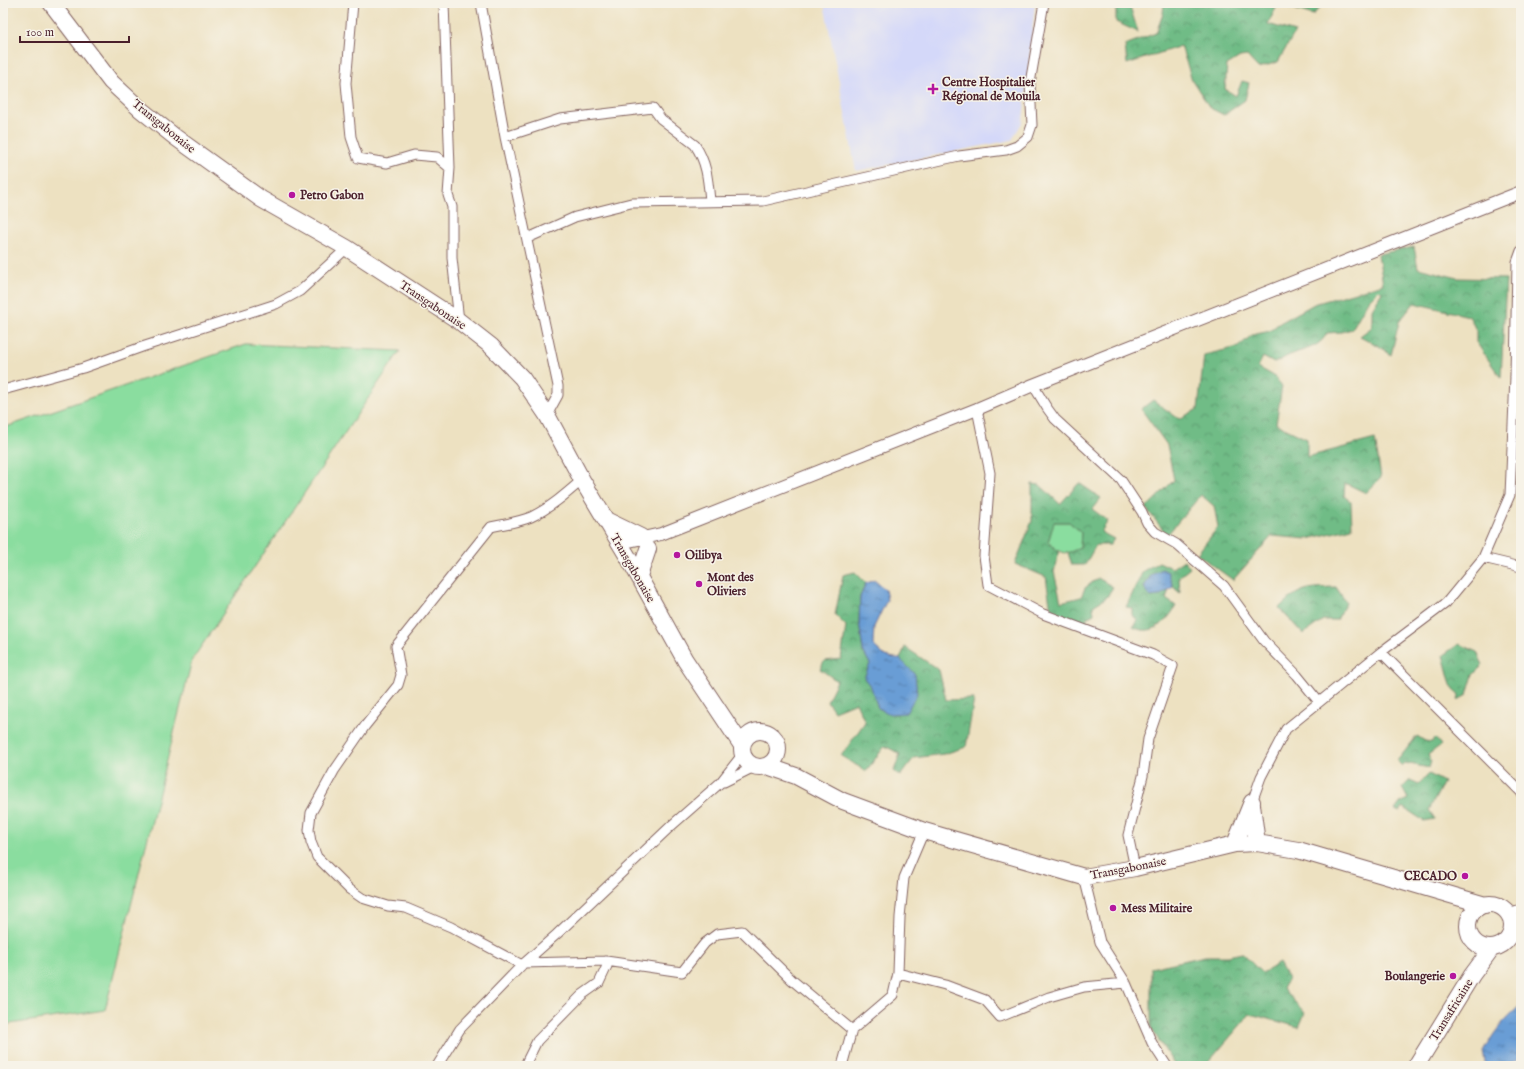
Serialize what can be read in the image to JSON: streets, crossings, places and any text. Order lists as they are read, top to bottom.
{
  "streets": {
    "highway": ["Transgabonaise", "Transafricaine"]
  },
  "crossings": [
    ["Transgabonaise", "Transafricaine"]
  ],
  "places": {
    "health": ["Centre Hospitalier Régional de Mouila"],
    "other": [
      "Petro Gabon",
      "Oilibya",
      "Mont des Oliviers",
      "CECADO",
      "Mess Militaire",
      "Boulangerie"
    ]
  },
  "scale_bar": "100 m"
}
